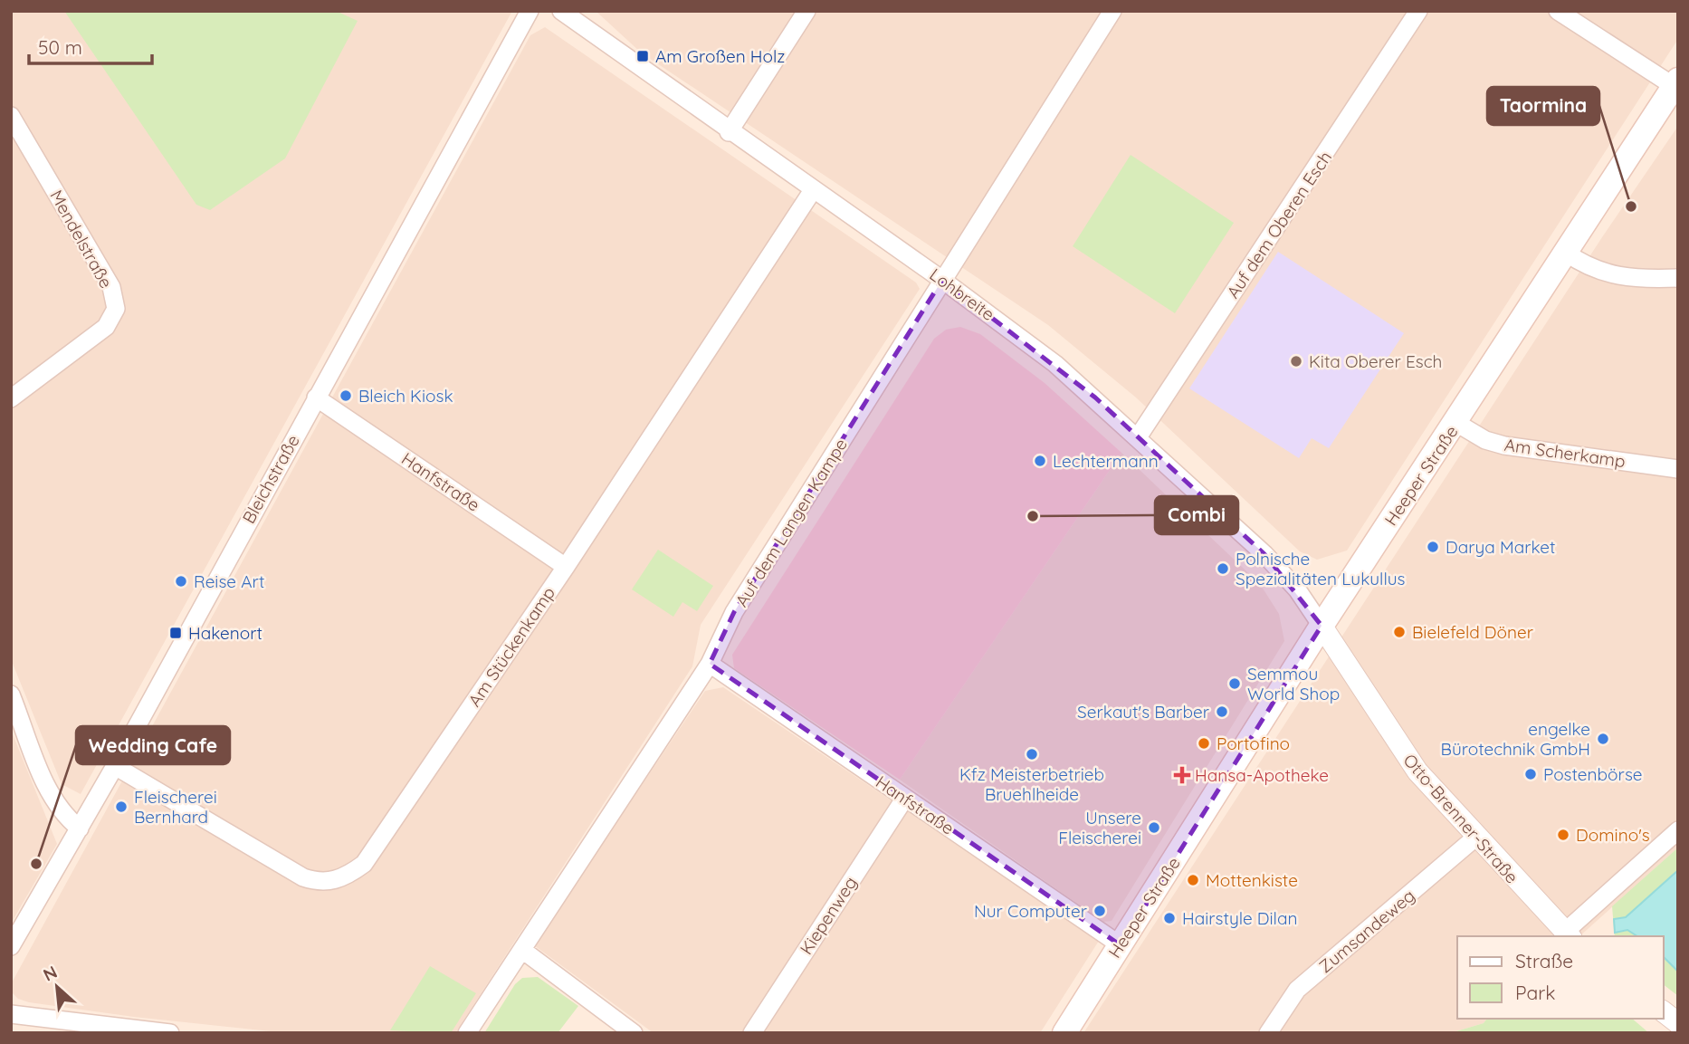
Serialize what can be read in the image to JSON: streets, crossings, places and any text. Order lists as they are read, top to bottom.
{
  "streets": {
    "main road": ["Heeper Straße"],
    "street": [
      "Auf dem Oberen Esch",
      "Mendelstraße",
      "Lohbreite",
      "Am Scherkamp",
      "Bleichstraße",
      "Hanfstraße",
      "Auf dem Langen Kampe",
      "Am Stückenkamp",
      "Otto-Brenner-Straße",
      "Kiepenweg",
      "Zumsandeweg"
    ]
  },
  "crossings": [
    ["Auf dem Oberen Esch", "Lohbreite"],
    ["Lohbreite", "Heeper Straße"],
    ["Lohbreite", "Auf dem Langen Kampe"],
    ["Lohbreite", "Am Stückenkamp"],
    ["Lohbreite", "Otto-Brenner-Straße"],
    ["Am Scherkamp", "Heeper Straße"],
    ["Heeper Straße", "Hanfstraße"],
    ["Heeper Straße", "Otto-Brenner-Straße"],
    ["Bleichstraße", "Hanfstraße"],
    ["Bleichstraße", "Am Stückenkamp"],
    ["Hanfstraße", "Auf dem Langen Kampe"],
    ["Hanfstraße", "Am Stückenkamp"],
    ["Hanfstraße", "Kiepenweg"],
    ["Otto-Brenner-Straße", "Zumsandeweg"]
  ],
  "places": {
    "transit": ["Am Großen Holz", "Hakenort"],
    "other": [
      "Taormina",
      "Kita Oberer Esch",
      "Bleich Kiosk",
      "Lechtermann",
      "Combi",
      "Darya Market",
      "Polnische Spezialitäten Lukullus",
      "Reise Art",
      "Bielefeld Döner",
      "Semmou World Shop",
      "Serkaut's Barber",
      "engelke Bürotechnik GmbH",
      "Portofino",
      "Kfz Meisterbetrieb Bruehlheide",
      "Postenbörse",
      "Fleischerei Bernhard",
      "Unsere Fleischerei",
      "Domino's",
      "Wedding Cafe",
      "Mottenkiste",
      "Nur Computer",
      "Hairstyle Dilan"
    ],
    "health": ["Hansa-Apotheke"]
  },
  "legend": ["Straße", "Park"],
  "scale_bar": "50 m",
  "north": "top left"
}
